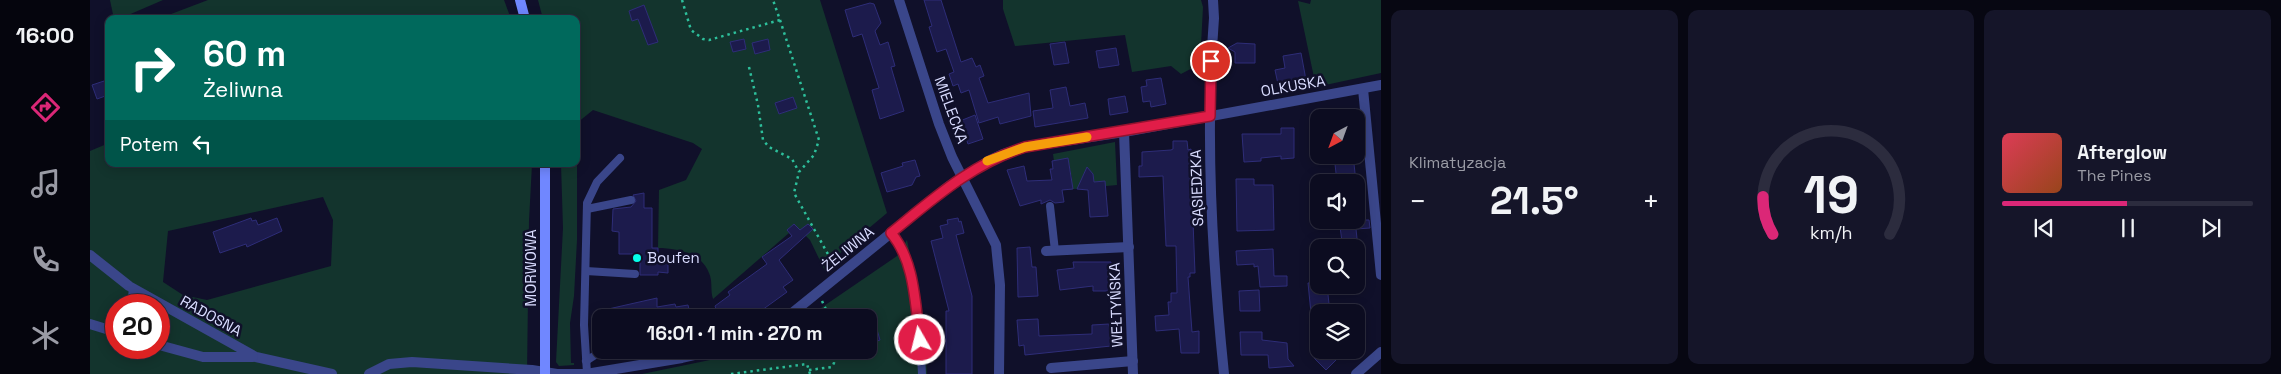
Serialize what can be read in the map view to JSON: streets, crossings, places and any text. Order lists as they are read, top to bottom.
{
  "streets": {
    "main road": ["MORWOWA"],
    "street": [
      "OLKUSKA",
      "MIELECKA",
      "SĄSIEDZKA",
      "ŻELIWNA",
      "WEŁTYŃSKA",
      "RADOSNA"
    ]
  },
  "crossings": [
    ["OLKUSKA", "SĄSIEDZKA"],
    ["OLKUSKA", "ŻELIWNA"],
    ["MIELECKA", "ŻELIWNA"],
    ["SĄSIEDZKA", "ŻELIWNA"],
    ["ŻELIWNA", "WEŁTYŃSKA"]
  ],
  "places": ["Boufen"],
  "north": "bottom left",
  "page": {
    "tabs": "16:00",
    "tile": "Klimatyzacja",
    "turn": ["60 m", "Żeliwna"],
    "then": "Potem",
    "song": ["Afterglow", "The Pines"],
    "heat": ["−", "21.5°", "+"],
    "limit": "20",
    "trip": "16:01 · 1 min · 270 m",
    "gauge": ["19", "km/h"]
  }
}
